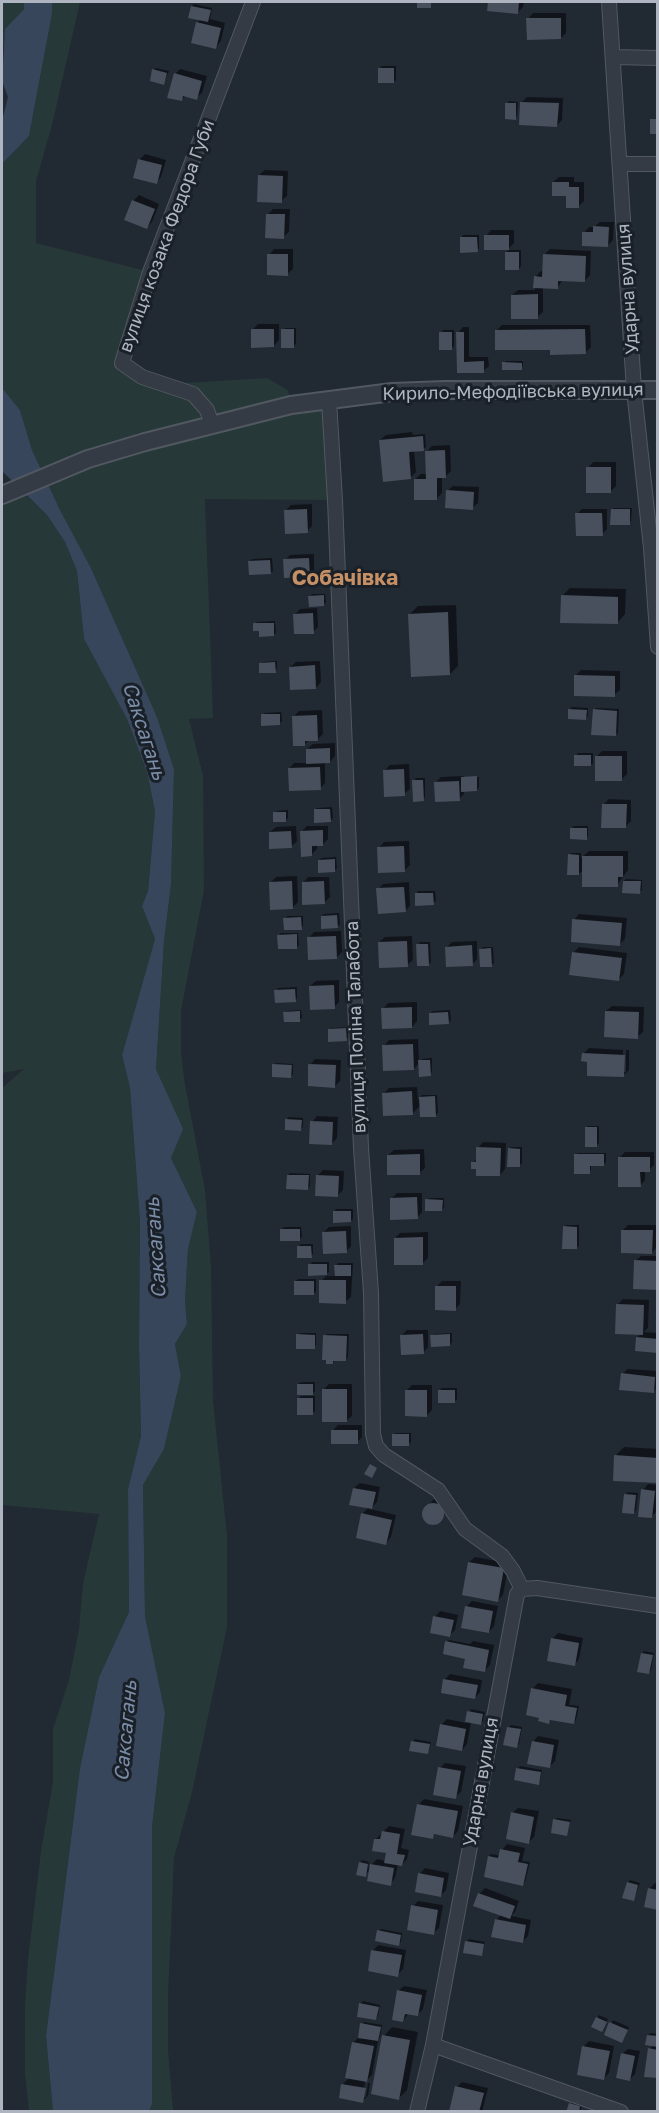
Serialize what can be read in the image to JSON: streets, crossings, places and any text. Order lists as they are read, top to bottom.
{
  "streets": {
    "street": [
      "вулиця козака Федора Губи",
      "Ударна вулиця",
      "Кирило-Мефодіївська вулиця",
      "вулиця Поліна Талабота"
    ]
  },
  "crossings": [
    ["вулиця козака Федора Губи", "Кирило-Мефодіївська вулиця"],
    ["Ударна вулиця", "Кирило-Мефодіївська вулиця"],
    ["Ударна вулиця", "вулиця Поліна Талабота"],
    ["Кирило-Мефодіївська вулиця", "вулиця Поліна Талабота"]
  ],
  "districts": ["Собачівка"],
  "water": ["Саксагань"]
}
